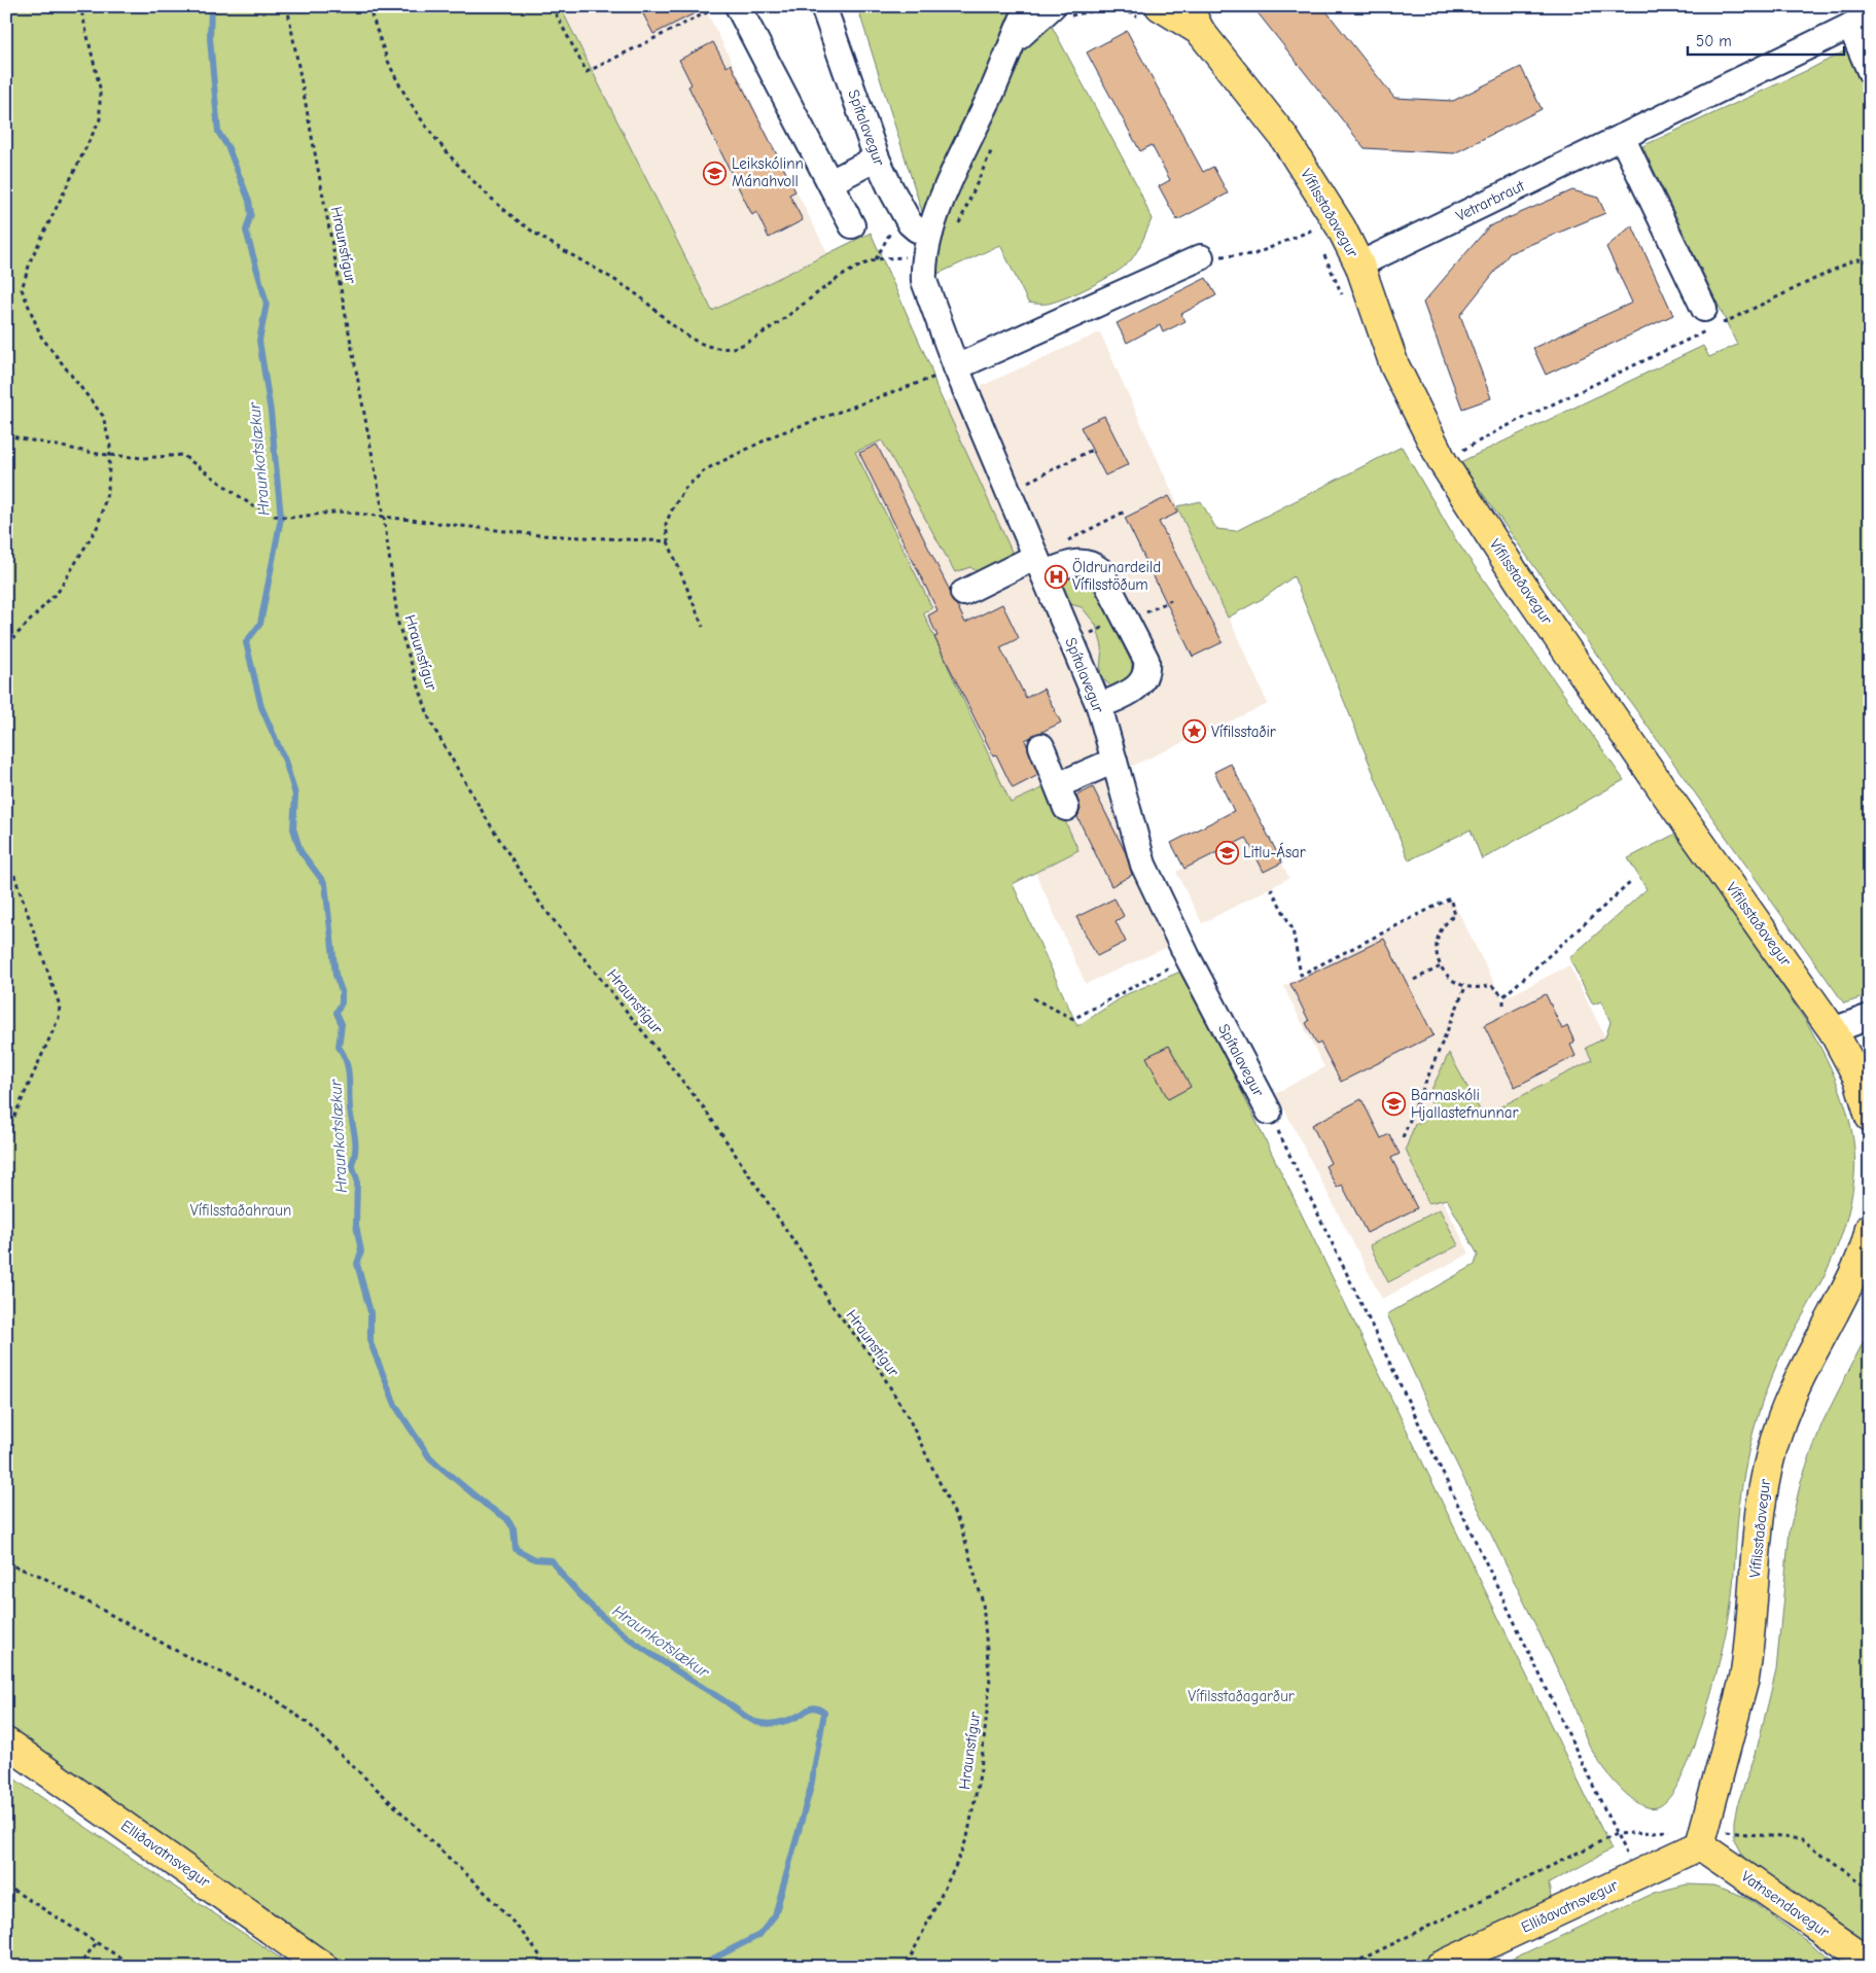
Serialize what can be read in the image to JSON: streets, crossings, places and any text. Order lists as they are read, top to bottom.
{
  "streets": {
    "main road": ["Vífilsstaðavegur", "Elliðavatnsvegur", "Vatnsendavegur"],
    "street": ["Spítalavegur", "Vetrarbraut"],
    "path": ["Hraunstígur"]
  },
  "crossings": [
    ["Vetrarbraut", "Vífilsstaðavegur"],
    ["Vífilsstaðavegur", "Elliðavatnsvegur"],
    ["Vífilsstaðavegur", "Vatnsendavegur"],
    ["Elliðavatnsvegur", "Vatnsendavegur"]
  ],
  "water": ["Hraunkotslækur"],
  "parks": ["Vífilsstaðahraun", "Vífilsstaðagarður"],
  "places": {
    "school or university": ["Leikskólinn Mánahvoll", "Litlu-Ásar", "Barnaskóli Hjallastefnunnar"],
    "hospital": ["Öldrunardeild Vífilsstöðum"],
    "place": ["Vífilsstaðir"]
  },
  "scale_bar": "50 m"
}
